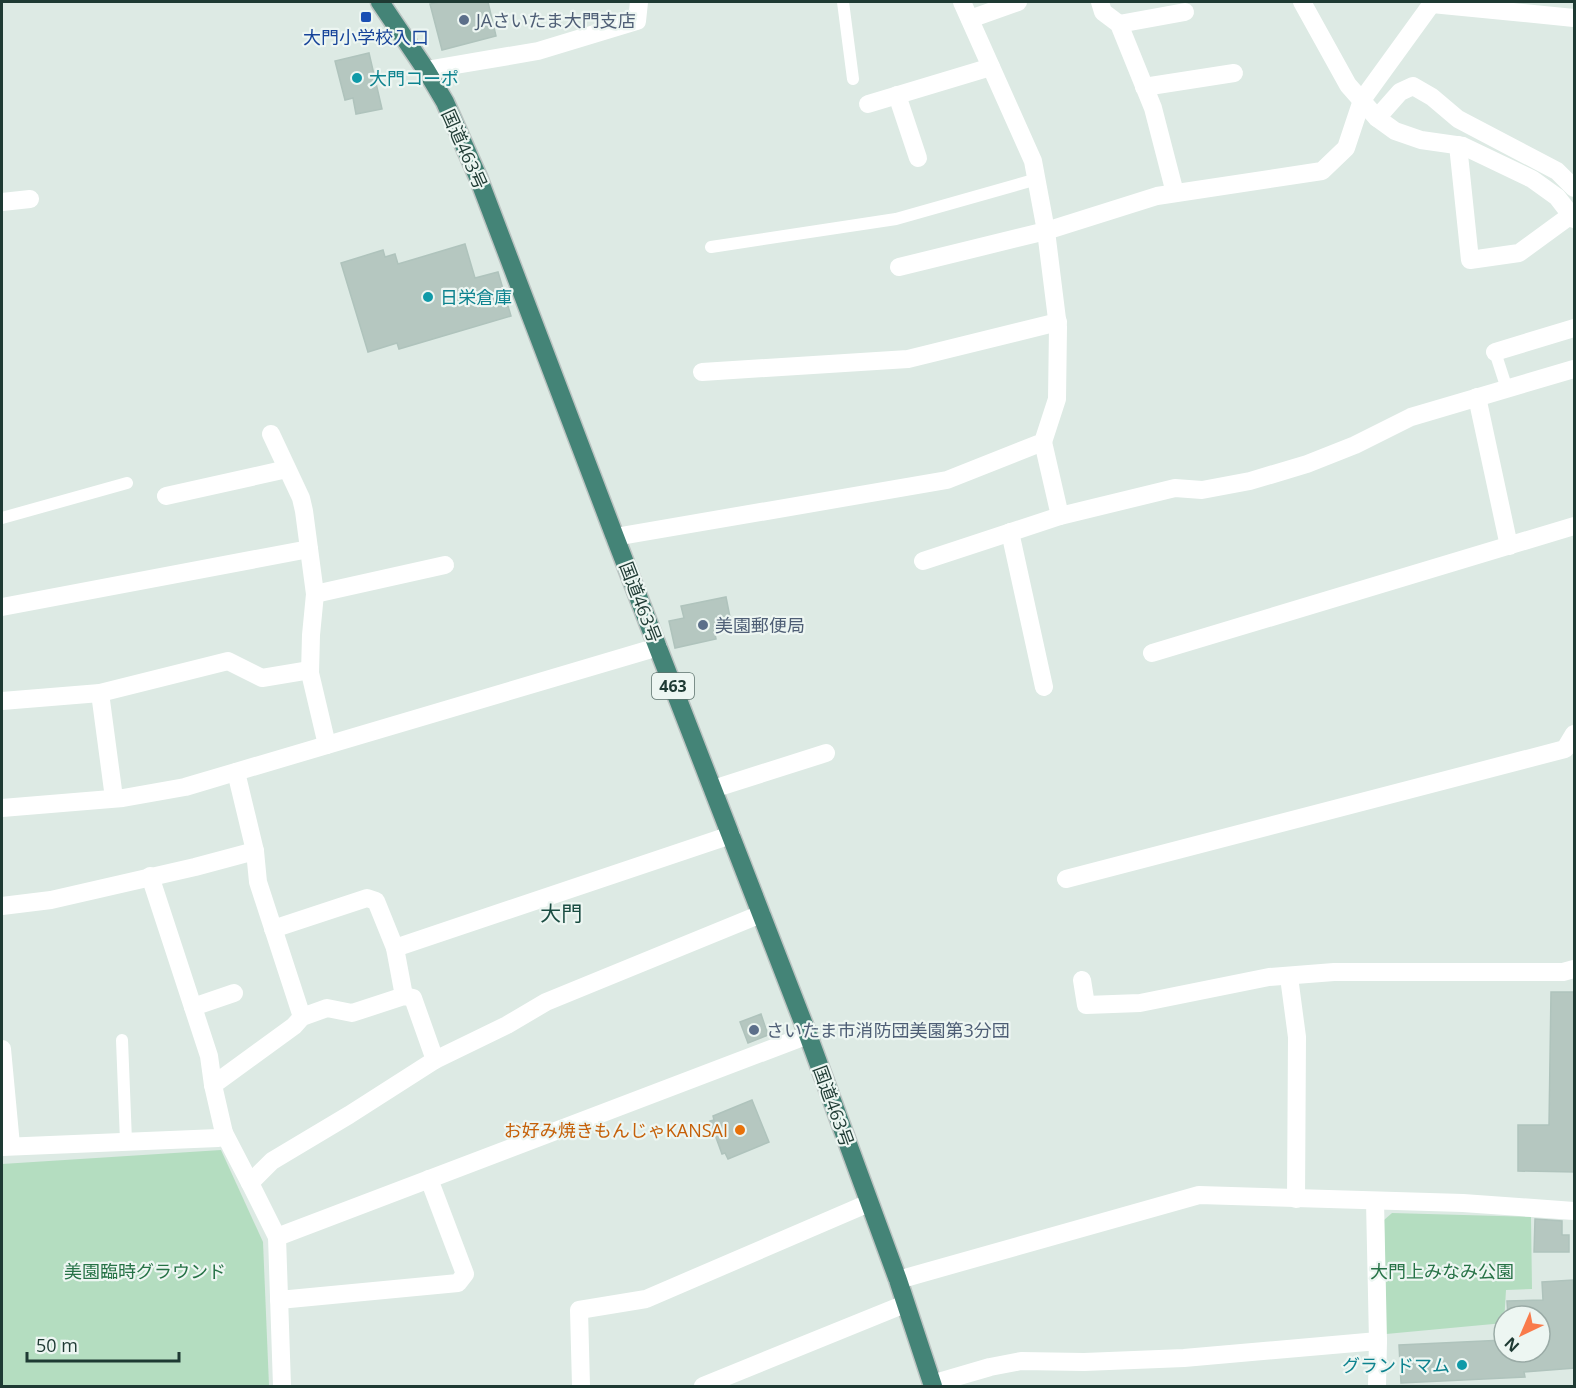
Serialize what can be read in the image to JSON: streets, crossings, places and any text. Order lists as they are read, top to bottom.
{
  "streets": {
    "highway": ["国道463号", "463"]
  },
  "districts": ["大門"],
  "parks": ["美園臨時グラウンド", "大門上みなみ公園"],
  "places": {
    "transit": ["大門小学校入口"],
    "other": [
      "JAさいたま大門支店",
      "大門コーポ",
      "日栄倉庫",
      "美園郵便局",
      "さいたま市消防団美園第3分団",
      "お好み焼きもんじゃKANSAI",
      "グランドマム"
    ]
  },
  "scale_bar": "50 m",
  "north": "bottom left"
}
